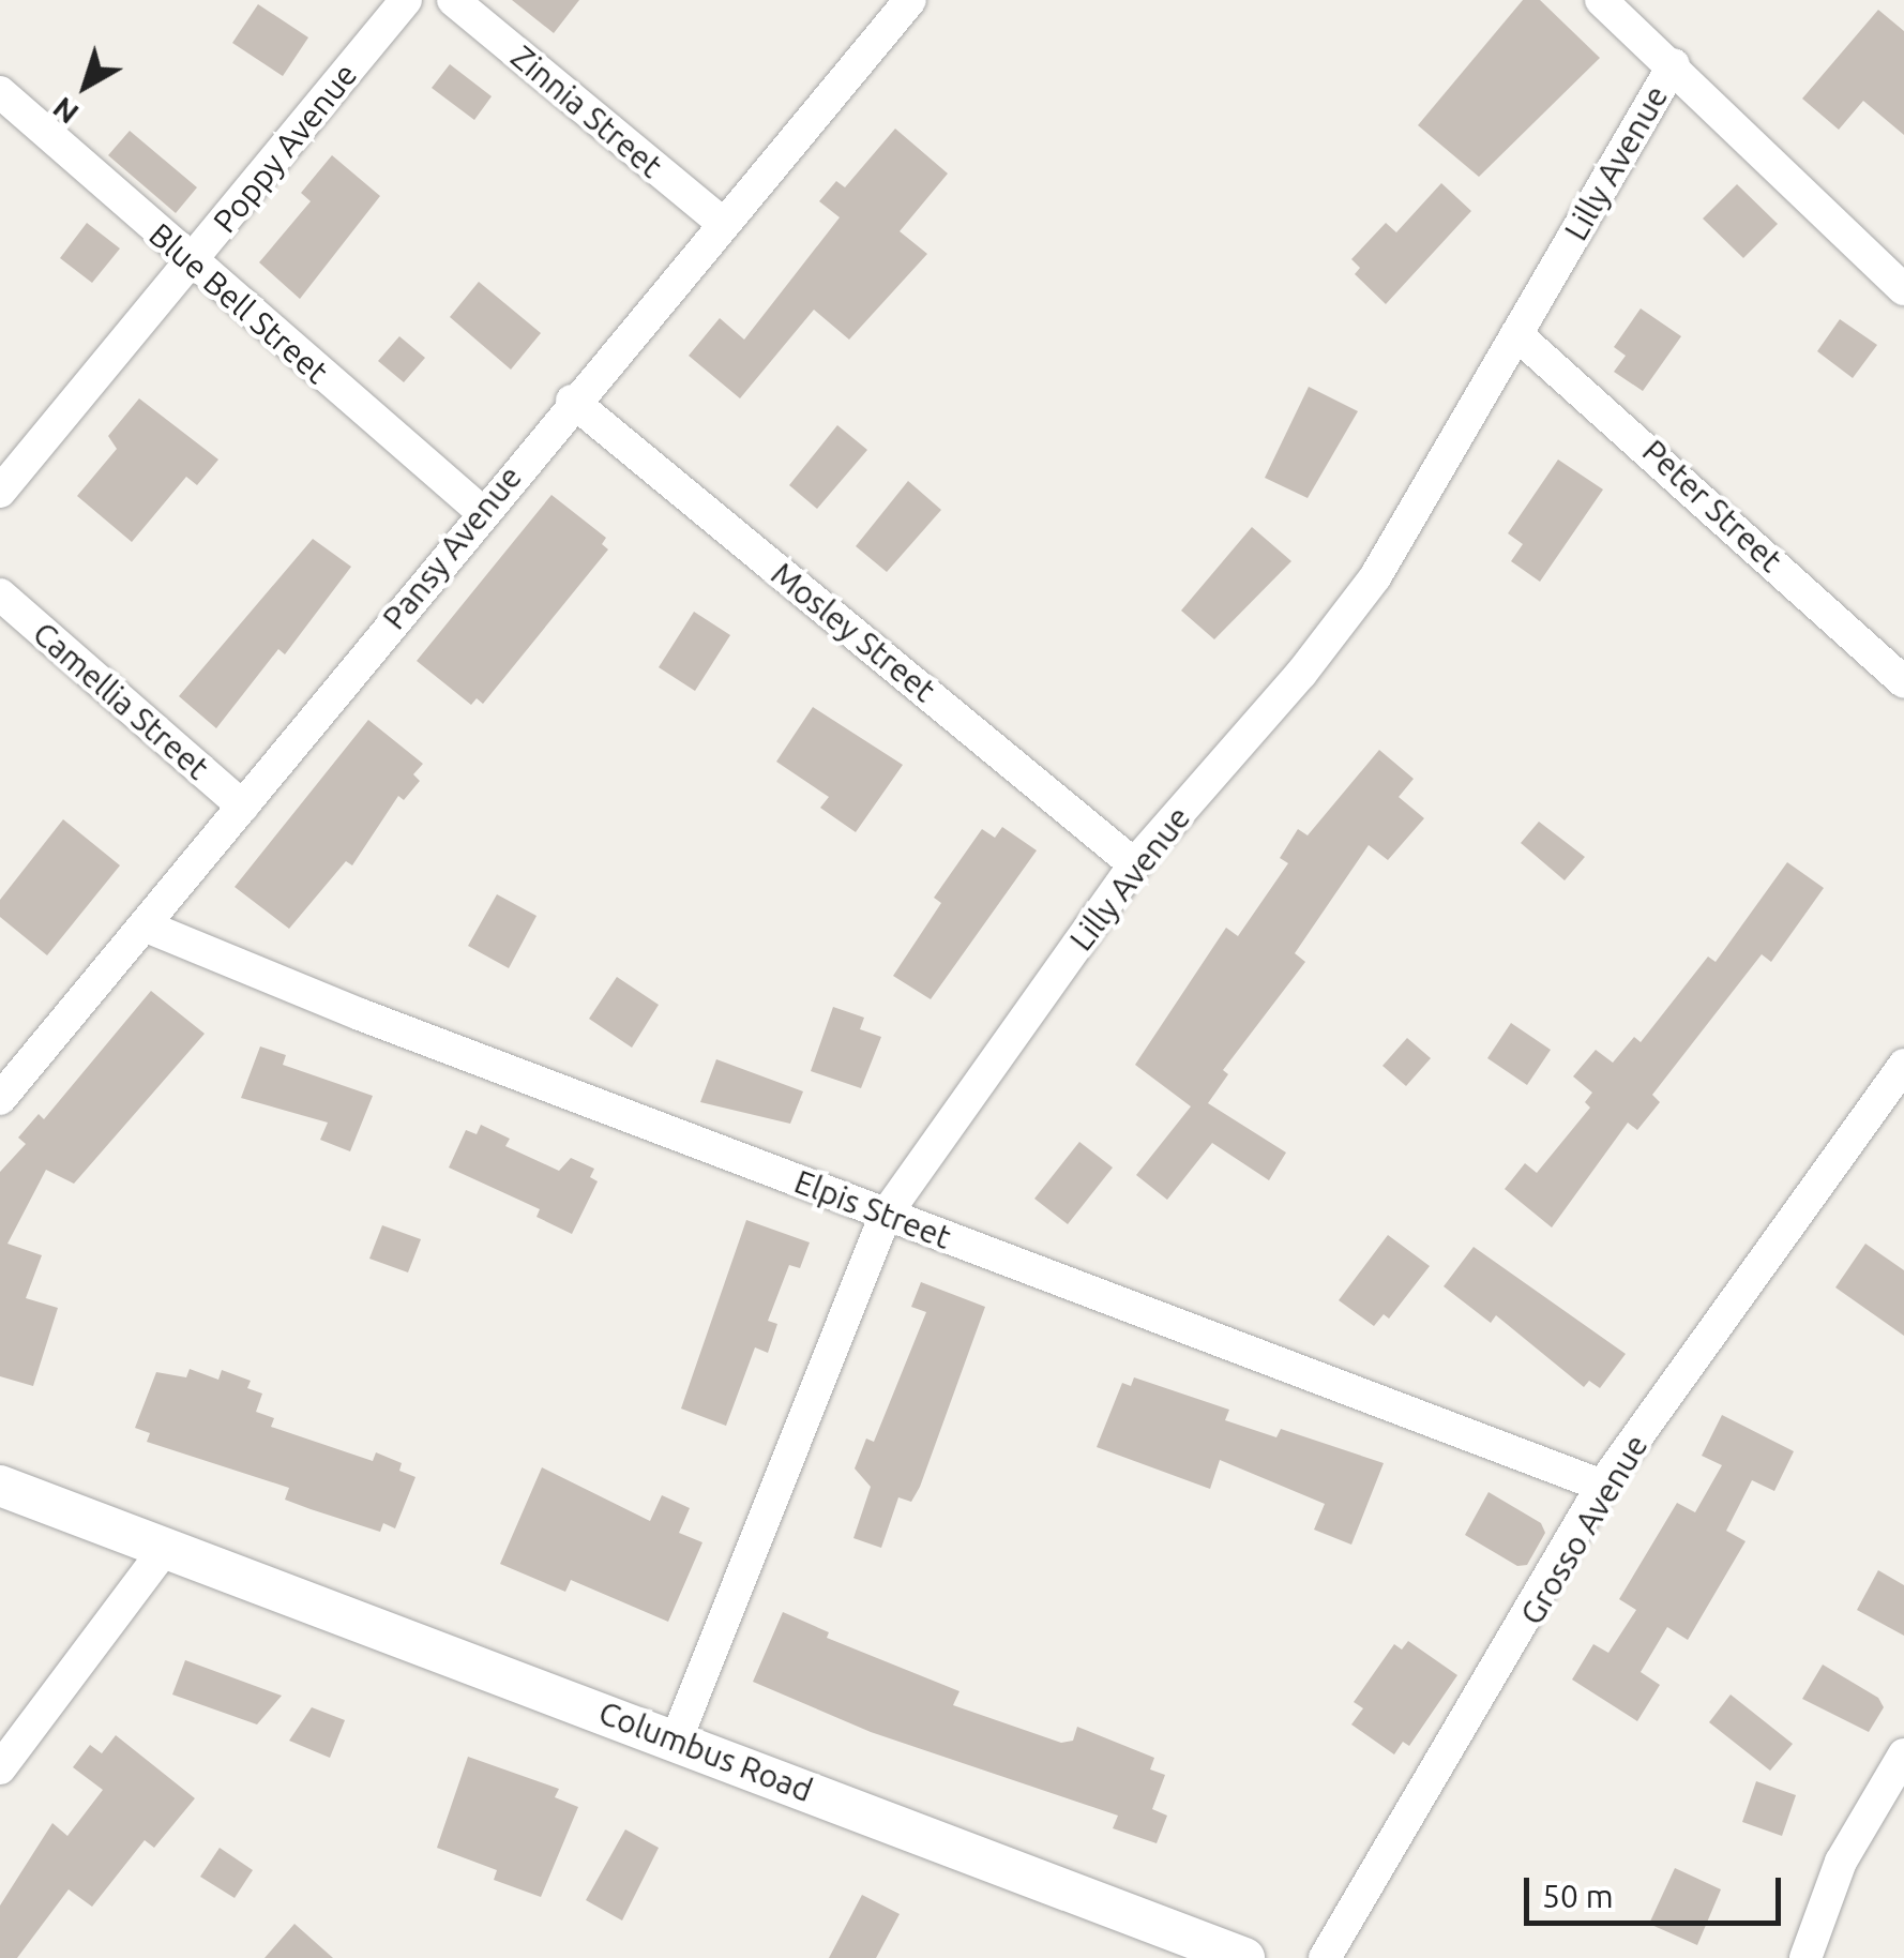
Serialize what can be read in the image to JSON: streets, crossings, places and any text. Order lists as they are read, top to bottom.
{
  "streets": {
    "street": [
      "Zinnia Street",
      "Poppy Avenue",
      "Lilly Avenue",
      "Blue Bell Street",
      "Peter Street",
      "Pansy Avenue",
      "Mosley Street",
      "Camellia Street",
      "Elpis Street",
      "Grosso Avenue",
      "Columbus Road"
    ]
  },
  "crossings": [
    ["Zinnia Street", "Pansy Avenue"],
    ["Poppy Avenue", "Blue Bell Street"],
    ["Lilly Avenue", "Peter Street"],
    ["Lilly Avenue", "Mosley Street"],
    ["Lilly Avenue", "Elpis Street"],
    ["Lilly Avenue", "Columbus Road"],
    ["Blue Bell Street", "Pansy Avenue"],
    ["Pansy Avenue", "Mosley Street"],
    ["Pansy Avenue", "Camellia Street"],
    ["Pansy Avenue", "Elpis Street"],
    ["Elpis Street", "Grosso Avenue"]
  ],
  "scale_bar": "50 m",
  "north": "bottom left"
}
